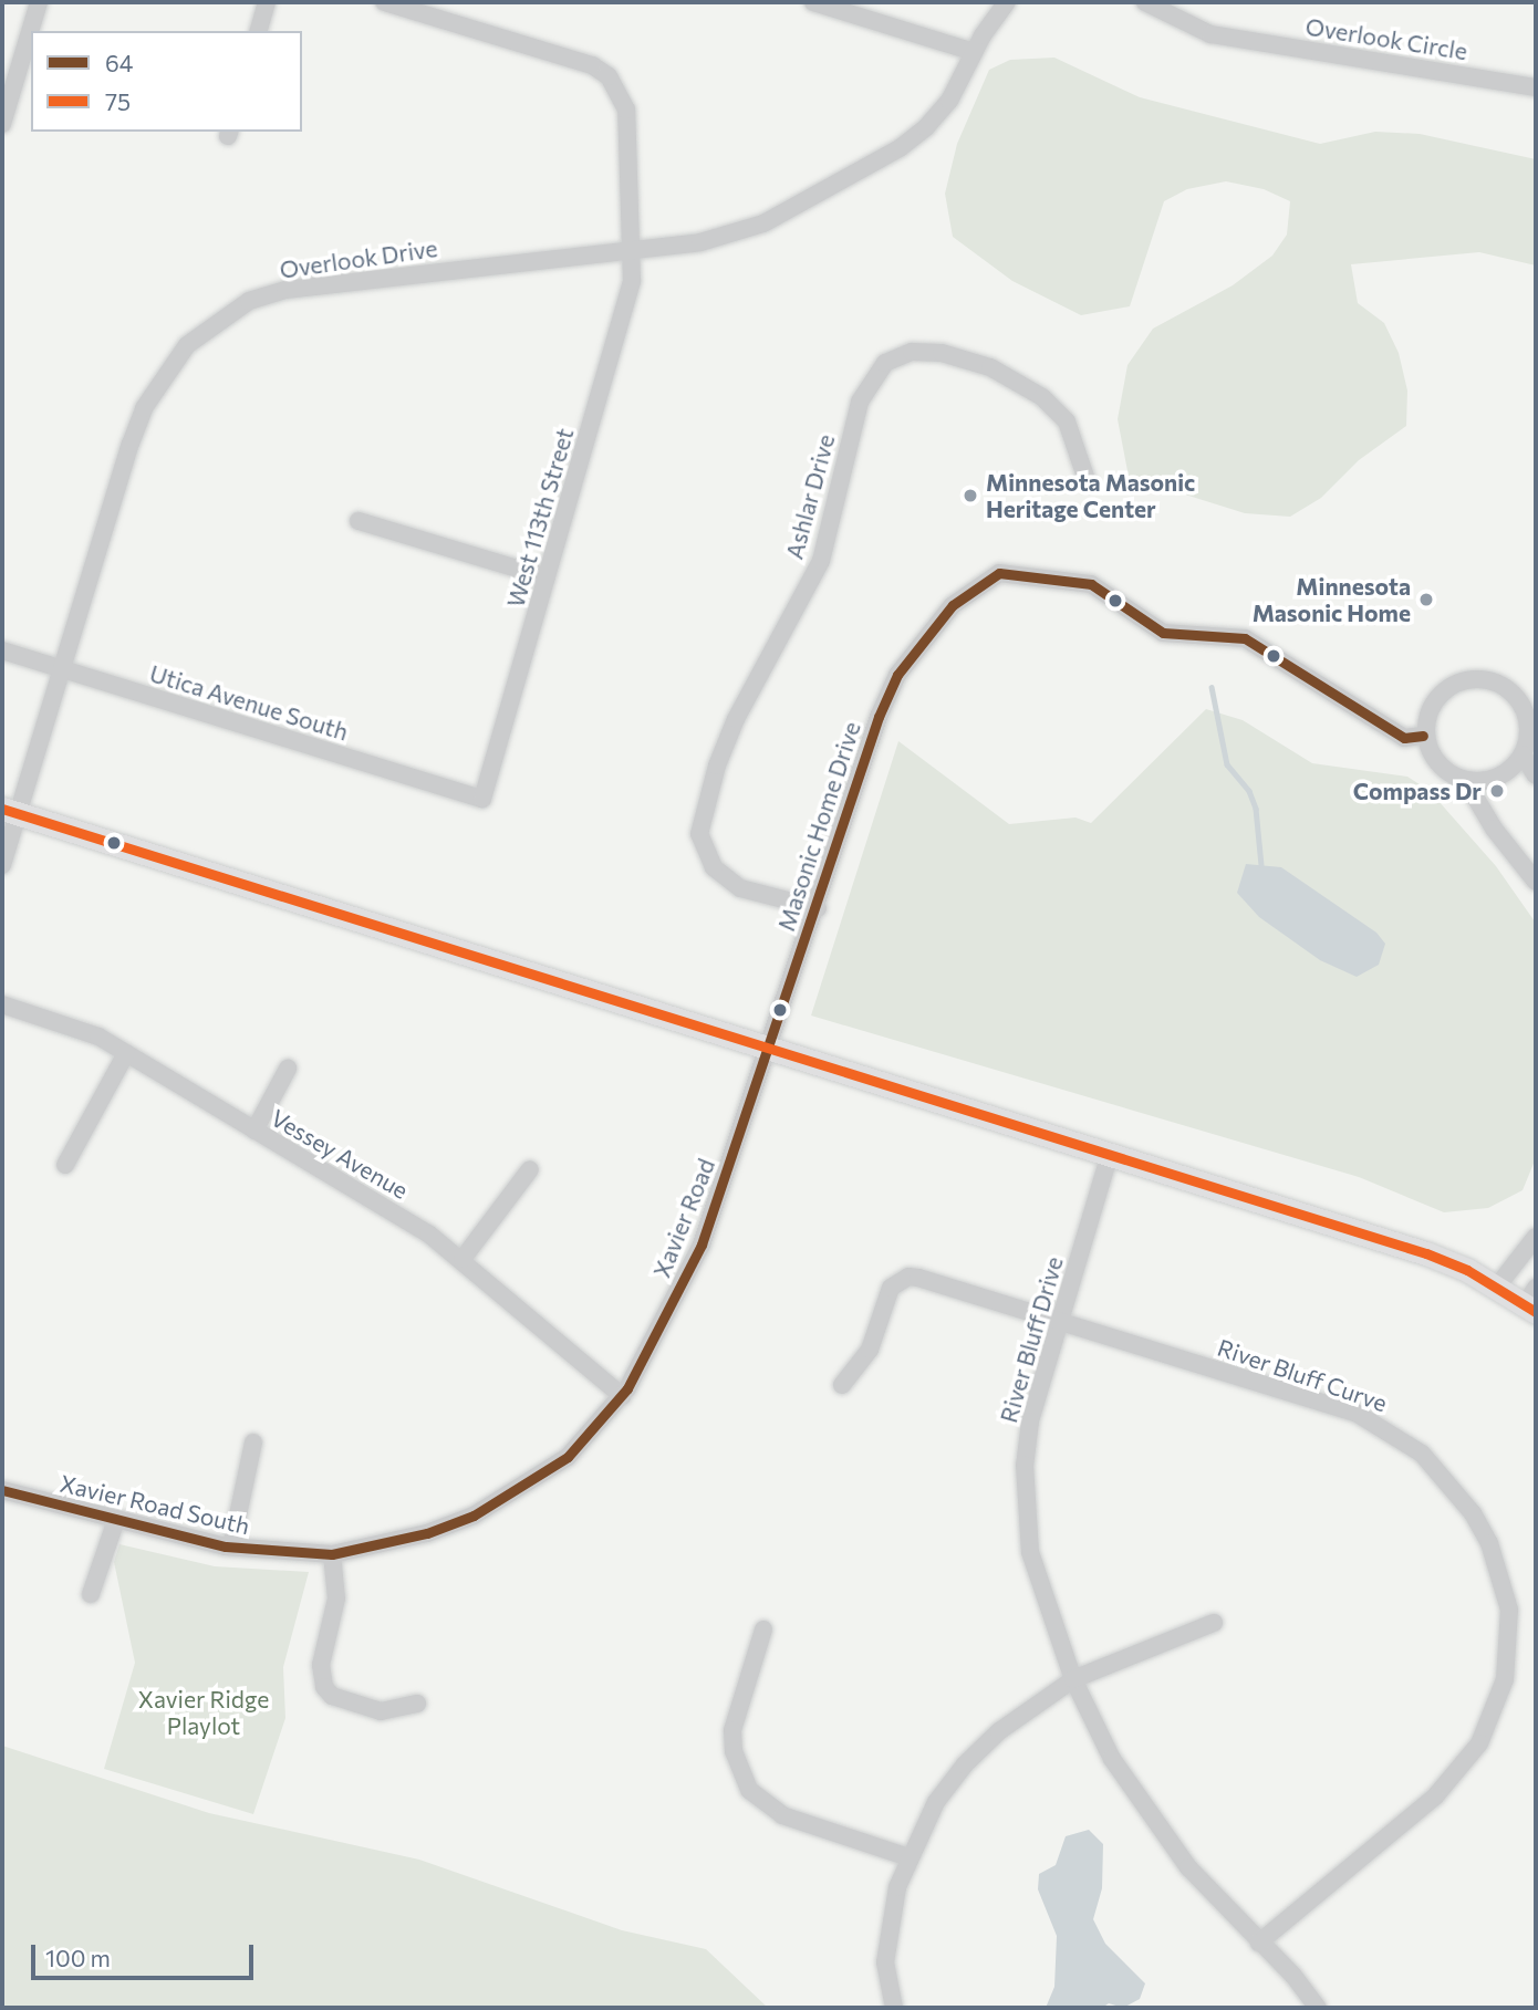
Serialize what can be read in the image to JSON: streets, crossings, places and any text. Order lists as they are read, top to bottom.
{
  "streets": {
    "street": [
      "Overlook Circle",
      "Overlook Drive",
      "Ashlar Drive",
      "West 113th Street",
      "Utica Avenue South",
      "Masonic Home Drive",
      "Vessey Avenue",
      "Xavier Road",
      "River Bluff Drive",
      "River Bluff Curve",
      "Xavier Road South"
    ]
  },
  "crossings": [
    ["Overlook Drive", "West 113th Street"],
    ["Overlook Drive", "Utica Avenue South"],
    ["Ashlar Drive", "Masonic Home Drive"],
    ["West 113th Street", "Utica Avenue South"],
    ["Masonic Home Drive", "Xavier Road"],
    ["Vessey Avenue", "Xavier Road"],
    ["Vessey Avenue", "Xavier Road South"],
    ["Xavier Road", "Xavier Road South"],
    ["River Bluff Drive", "River Bluff Curve"]
  ],
  "parks": ["Xavier Ridge Playlot"],
  "places": ["Minnesota Masonic Heritage Center", "Minnesota Masonic Home", "Compass Dr"],
  "lines": ["transit line 64", "transit line 75"],
  "legend": ["64", "75"],
  "scale_bar": "100 m"
}
